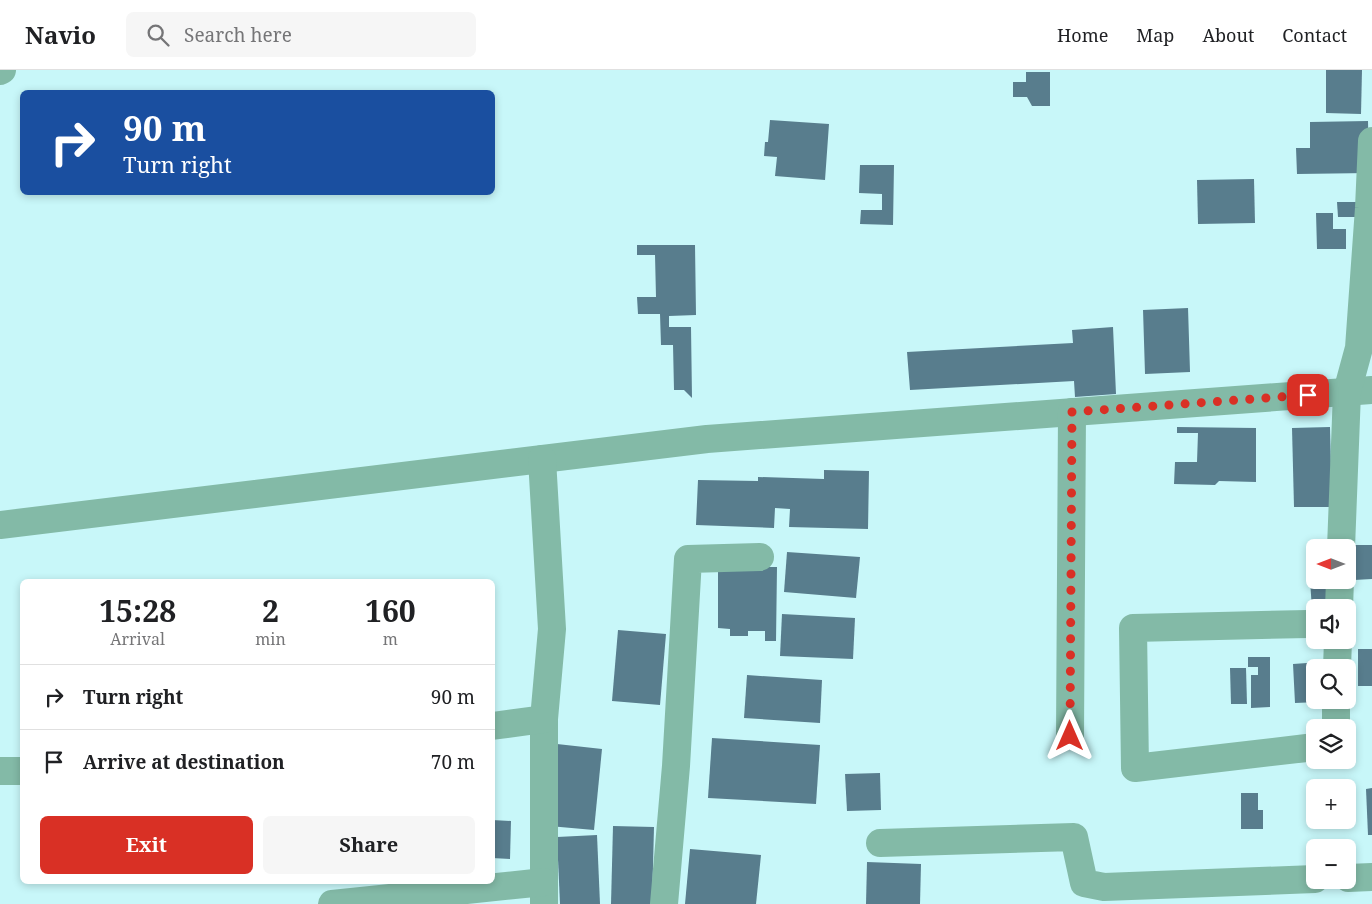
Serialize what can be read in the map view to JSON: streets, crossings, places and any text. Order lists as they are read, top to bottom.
{
  "north": "left",
  "page": {
    "header": "Navio",
    "search": "Search here",
    "nav": [
      "Home",
      "Map",
      "About",
      "Contact"
    ],
    "turn": ["90 m", "Turn right"],
    "map_buttons": ["+", "−"],
    "eta": [
      "15:28",
      "Arrival",
      "2",
      "min",
      "160",
      "m"
    ],
    "list": [
      {
        "name": "Turn right",
        "value": "90 m"
      },
      {
        "name": "Arrive at destination",
        "value": "70 m"
      }
    ],
    "buttons": ["Exit", "Share"]
  }
}
